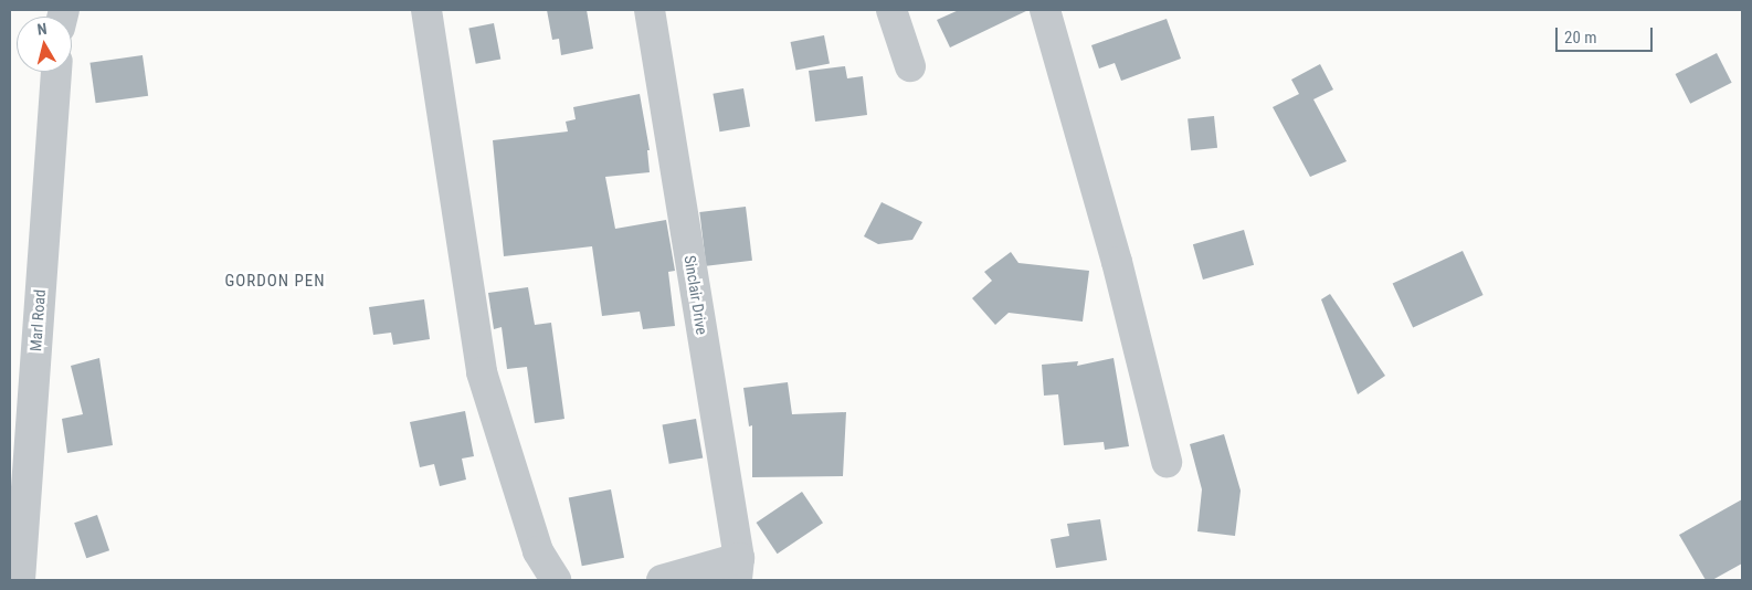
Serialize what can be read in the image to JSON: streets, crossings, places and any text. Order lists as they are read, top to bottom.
{
  "streets": {
    "street": ["Sinclair Drive", "Marl Road"]
  },
  "districts": ["GORDON PEN"],
  "scale_bar": "20 m",
  "north": "top"
}
